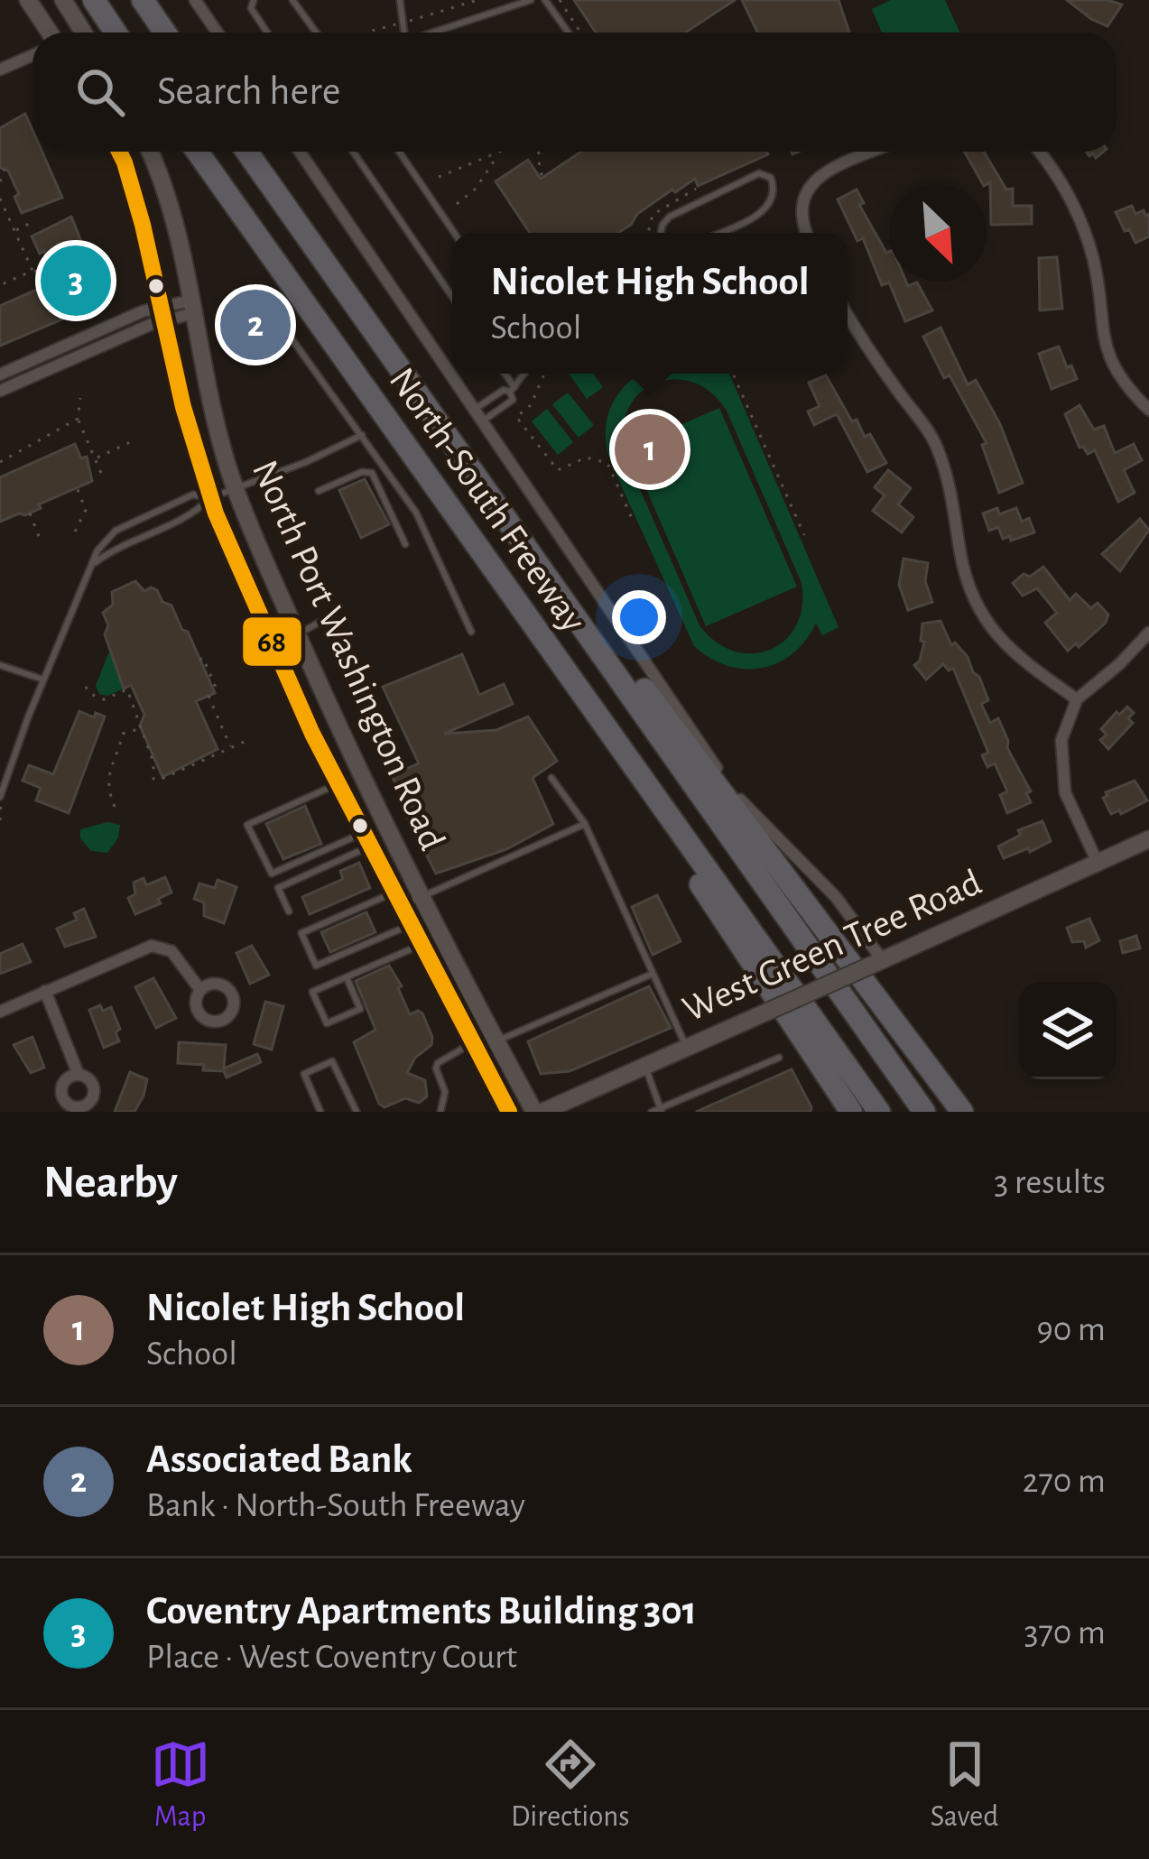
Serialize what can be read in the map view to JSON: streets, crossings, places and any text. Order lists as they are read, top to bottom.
{
  "streets": {
    "highway": ["North-South Freeway"],
    "main road": ["North Port Washington Road", "West Green Tree Road"]
  },
  "crossings": [
    ["North Port Washington Road", "West Green Tree Road"]
  ],
  "lines": ["transit line 68"],
  "north": "bottom right",
  "page": {
    "search": "Search here",
    "popup": ["Nicolet High School", "School"],
    "pins": ["3", "2", "1"],
    "heading": ["Nearby", "3 results"],
    "list": [
      {
        "mark": "1",
        "name": "Nicolet High School",
        "note": "School",
        "value": "90 m"
      },
      {
        "mark": "2",
        "name": "Associated Bank",
        "note": "Bank · North-South Freeway",
        "value": "270 m"
      },
      {
        "mark": "3",
        "name": "Coventry Apartments Building 301",
        "note": "Place · West Coventry Court",
        "value": "370 m"
      }
    ],
    "nav": ["Map", "Directions", "Saved"]
  }
}
